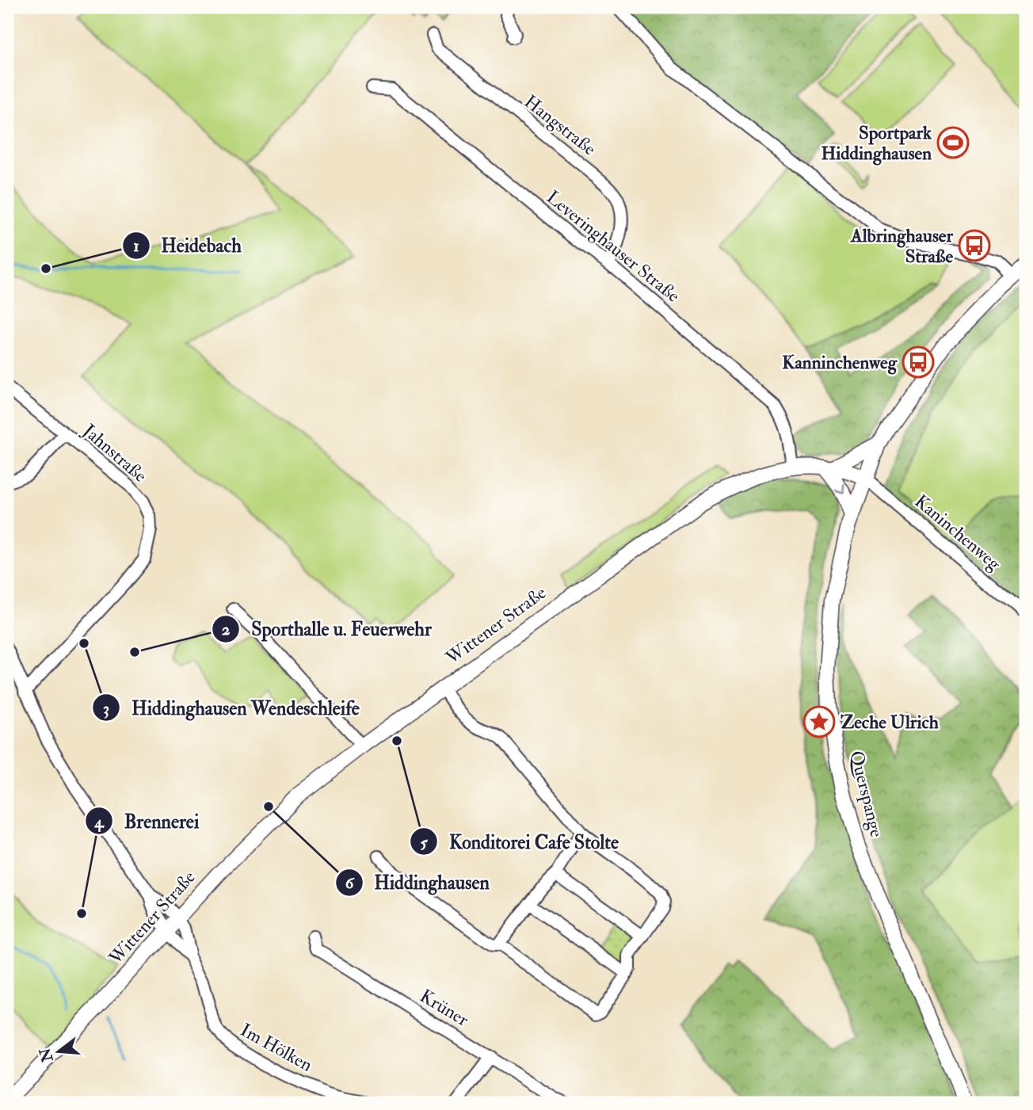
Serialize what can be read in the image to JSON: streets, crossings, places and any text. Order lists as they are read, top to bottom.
{
  "streets": {
    "main road": ["Wittener Straße", "Querspange"],
    "street": [
      "Hangstraße",
      "Leveringhauser Straße",
      "Jahnstraße",
      "Kaninchenweg",
      "Krüner",
      "Im Hölken"
    ]
  },
  "crossings": [
    ["Hangstraße", "Leveringhauser Straße"],
    ["Leveringhauser Straße", "Wittener Straße"],
    ["Kaninchenweg", "Wittener Straße"],
    ["Kaninchenweg", "Querspange"],
    ["Wittener Straße", "Querspange"],
    ["Wittener Straße", "Im Hölken"]
  ],
  "places": {
    "sports": ["Sportpark Hiddinghausen"],
    "bus stop": ["Albringhauser Straße", "Kanninchenweg"],
    "other": [
      "Heidebach",
      "Hiddinghausen Wendeschleife",
      "Sporthalle u. Feuerwehr",
      "Konditorei Cafe Stolte",
      "Hiddinghausen",
      "Brennerei"
    ],
    "place": ["Zeche Ulrich"]
  },
  "north": "left"
}
